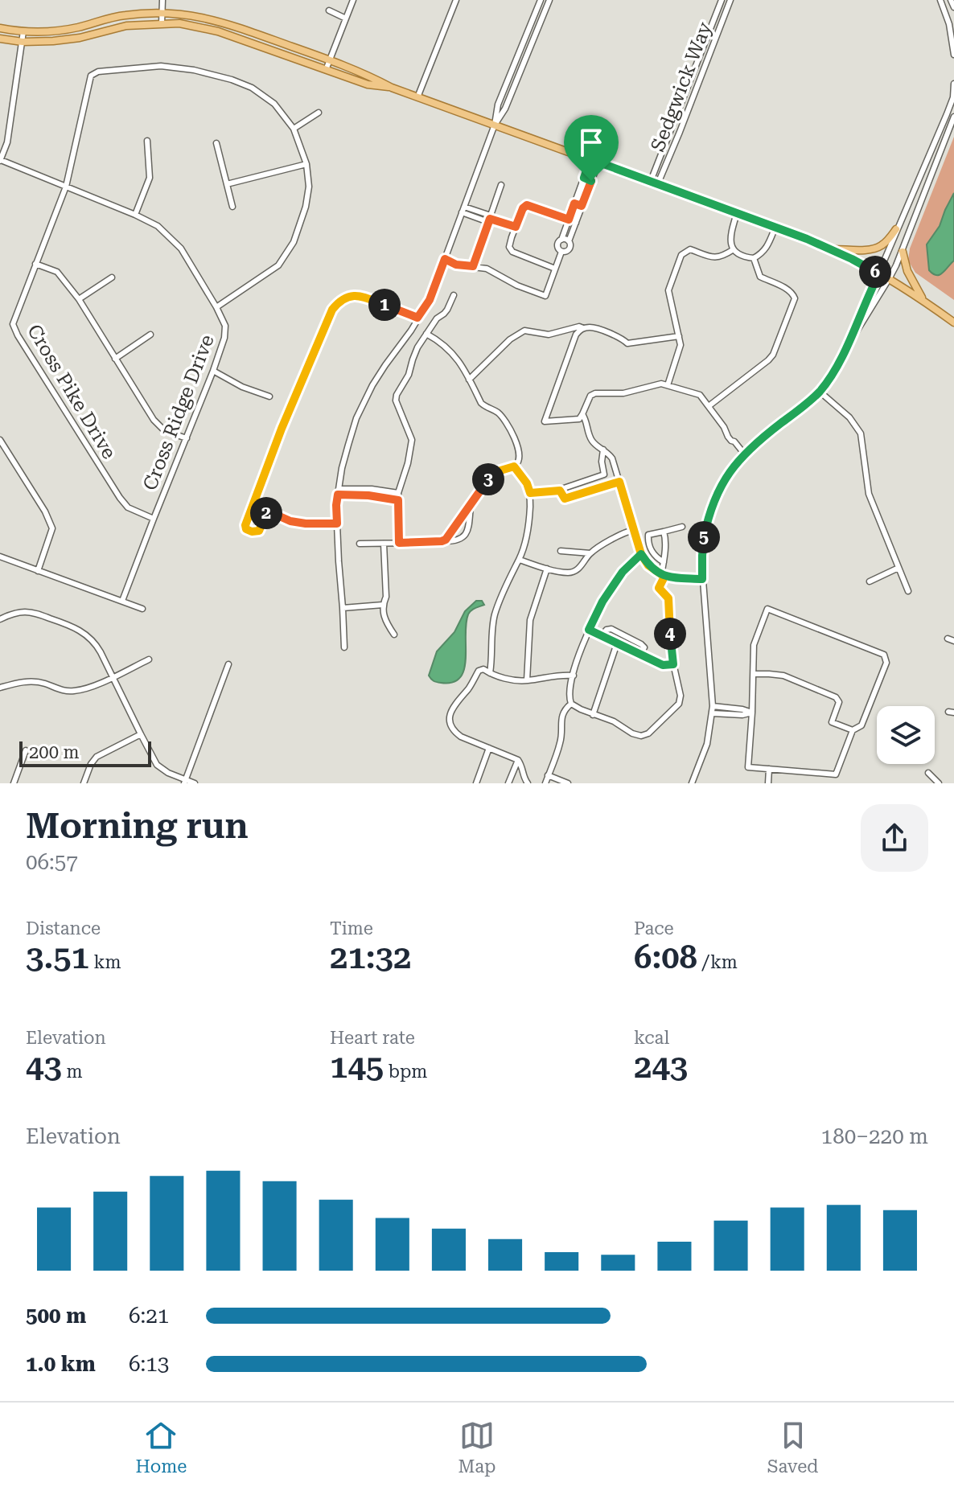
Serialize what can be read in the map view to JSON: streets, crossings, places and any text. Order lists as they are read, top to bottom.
{
  "streets": {
    "street": ["Sedgwick Way", "Cross Pike Drive", "Cross Ridge Drive"]
  },
  "crossings": [
    ["Cross Pike Drive", "Cross Ridge Drive"]
  ],
  "scale_bar": "200 m",
  "page": {
    "pins": [
      "6",
      "1",
      "3",
      "2",
      "5",
      "4"
    ],
    "scale": "200 m",
    "heading": ["Morning run", "06:57"],
    "stats": [
      ["Distance", "3.51 km"],
      ["Time", "21:32"],
      ["Pace", "6:08 /km"],
      ["Elevation", "43 m"],
      ["Heart rate", "145 bpm"],
      ["kcal", "243"]
    ],
    "chart": ["Elevation", "180–220 m"],
    "list": [
      {
        "name": "500 m",
        "note": "6:21"
      },
      {
        "name": "1.0 km",
        "note": "6:13"
      }
    ],
    "tabs": ["Home", "Map", "Saved"]
  }
}
